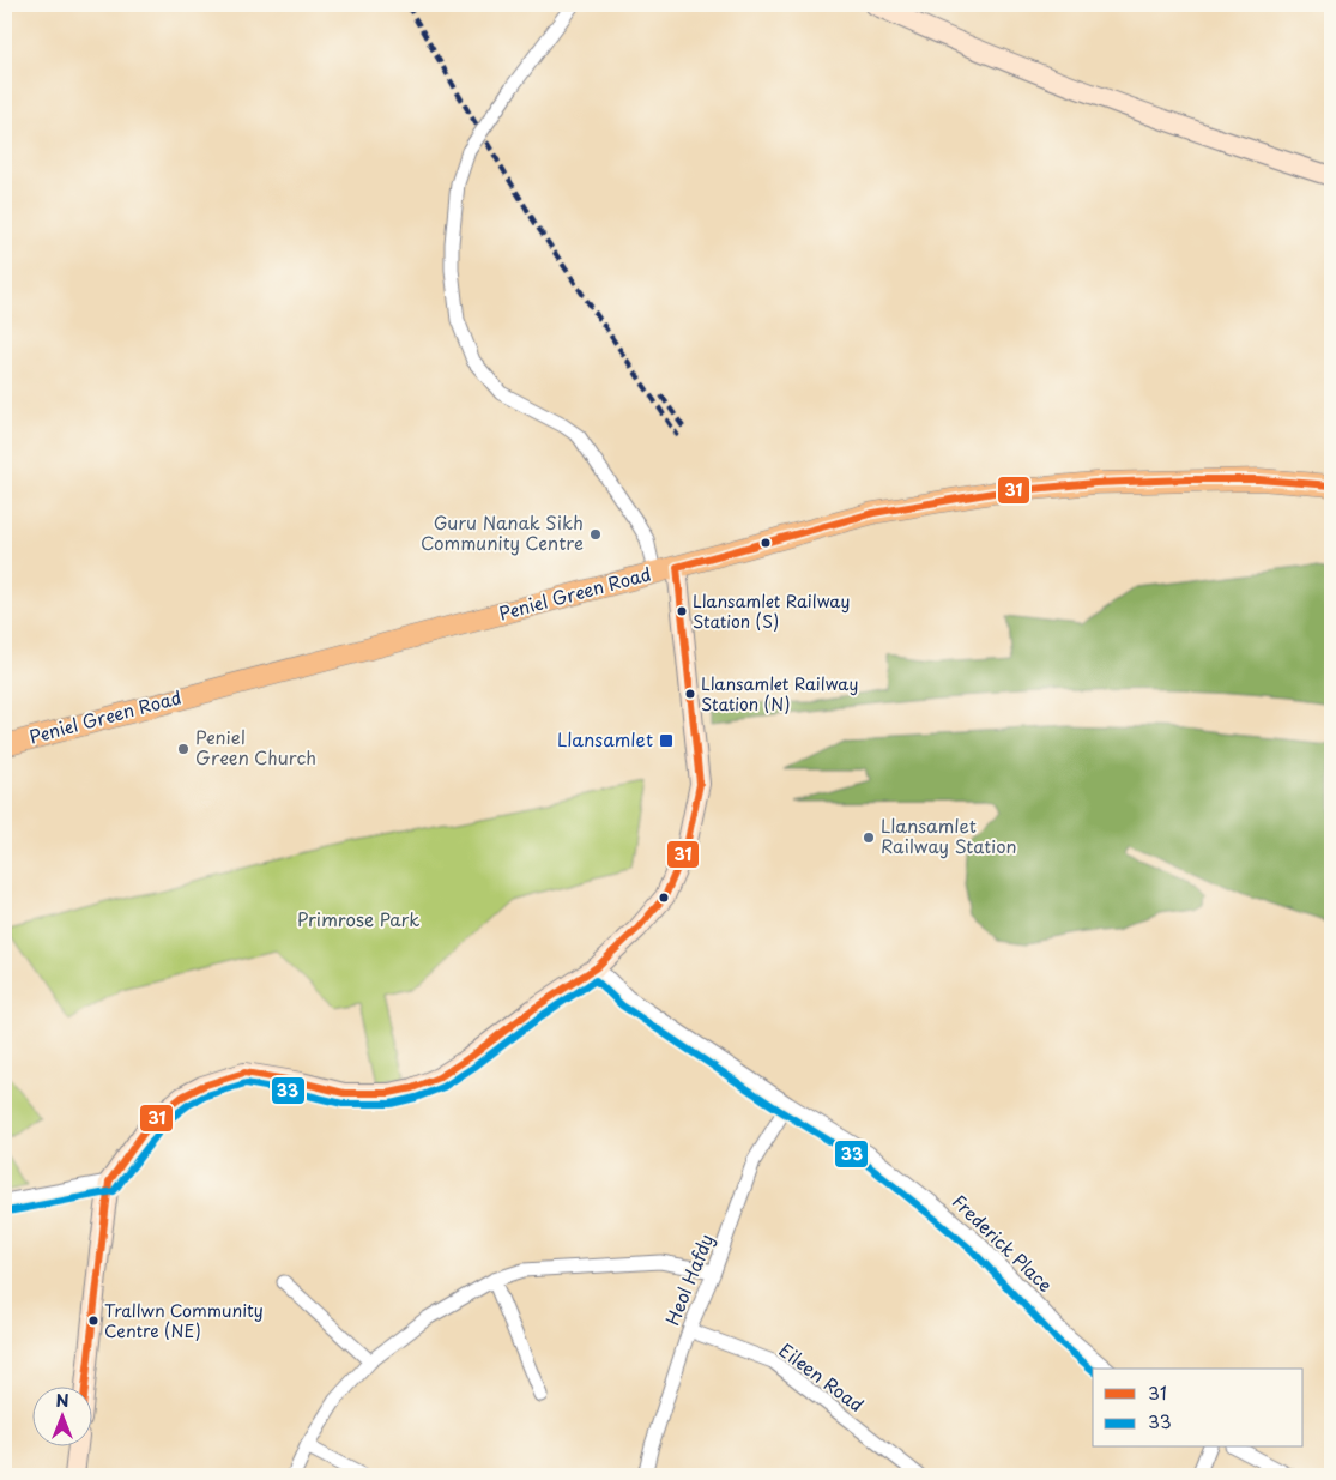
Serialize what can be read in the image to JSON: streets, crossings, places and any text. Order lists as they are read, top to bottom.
{
  "streets": {
    "main road": ["Peniel Green Road"],
    "street": ["Frederick Place", "Heol Hafdy", "Eileen Road"]
  },
  "crossings": [
    ["Frederick Place", "Heol Hafdy"],
    ["Heol Hafdy", "Eileen Road"]
  ],
  "parks": ["Primrose Park"],
  "places": {
    "other": [
      "Guru Nanak Sikh Community Centre",
      "Llansamlet Railway Station (S)",
      "Llansamlet Railway Station (N)",
      "Peniel Green Church",
      "Llansamlet Railway Station",
      "Trallwn Community Centre (NE)"
    ],
    "transit": ["Llansamlet"]
  },
  "lines": ["transit line 31", "transit line 33"],
  "legend": ["31", "33"],
  "north": "top"
}
